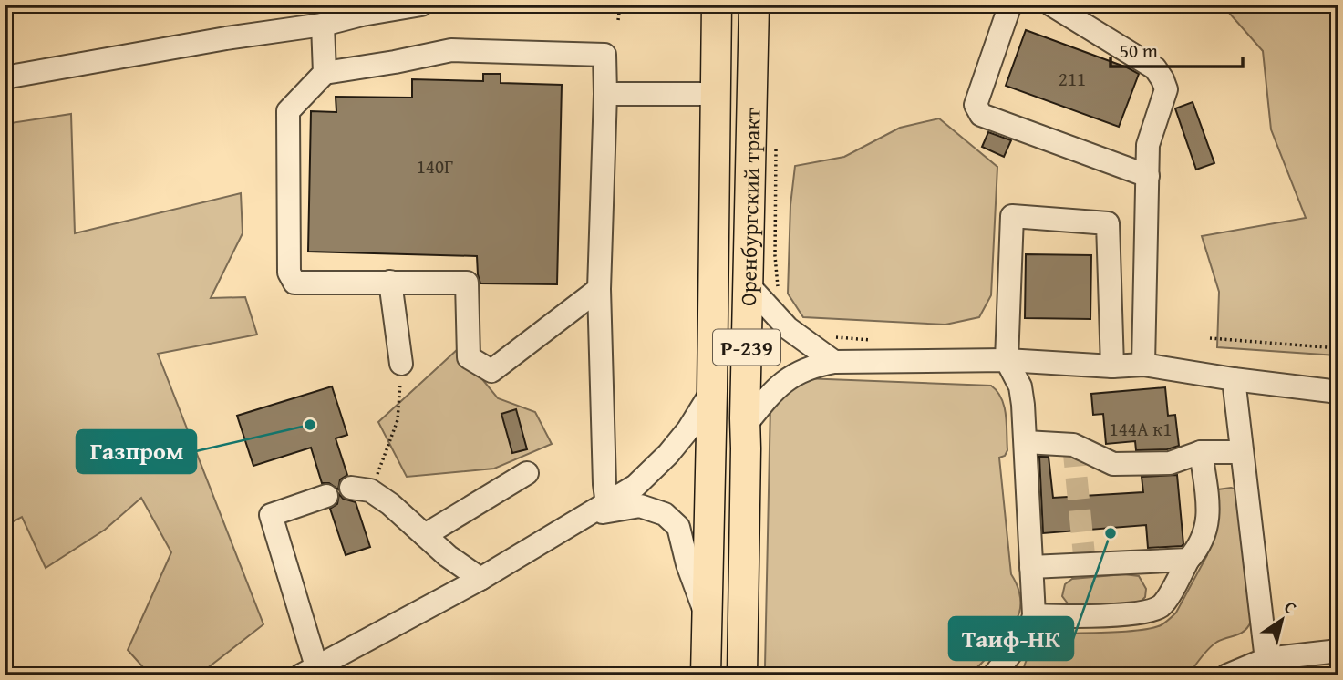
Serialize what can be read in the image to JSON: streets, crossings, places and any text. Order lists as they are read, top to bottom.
{
  "streets": {
    "main road": ["Оренбургский тракт", "Р-239"]
  },
  "places": ["Газпром", "Таиф-НК"],
  "house_numbers": ["211", "140Г", "144А к1"],
  "scale_bar": "50 m",
  "north": "top right"
}
